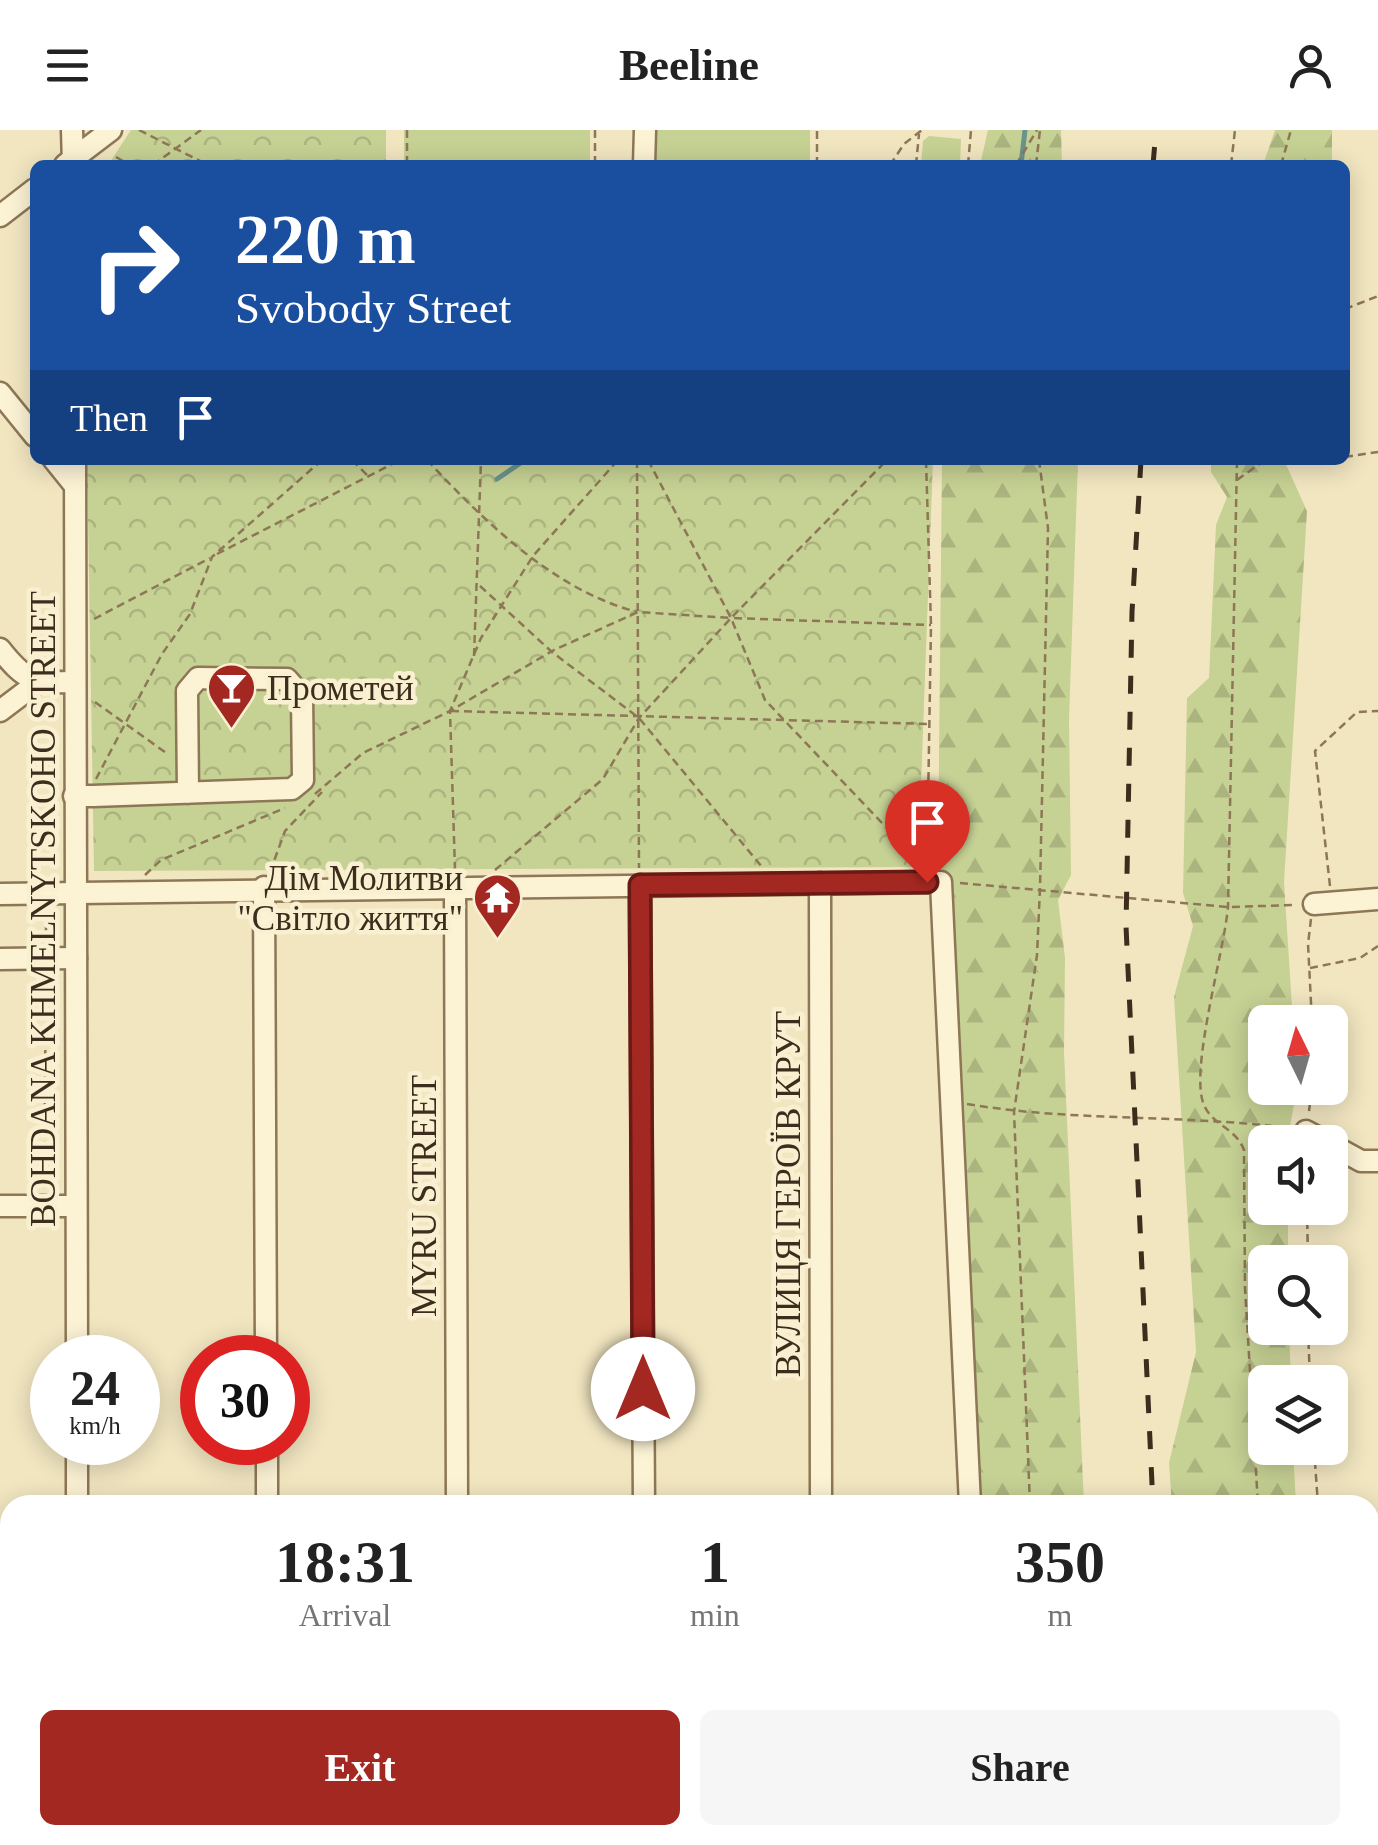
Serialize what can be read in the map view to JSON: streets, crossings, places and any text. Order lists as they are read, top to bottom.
{
  "streets": {
    "street": ["BOHDANA KHMELNYTSKOHO STREET", "ВУЛИЦЯ ГЕРОЇВ КРУТ", "MYRU STREET"]
  },
  "places": {
    "bar": ["Прометей"],
    "temple": ["Дім Молитви \"Світло життя\""]
  },
  "north": "top",
  "page": {
    "header": "Beeline",
    "turn": ["220 m", "Svobody Street"],
    "then": "Then",
    "speed": "24 km/h",
    "limit": "30",
    "eta": [
      "18:31",
      "Arrival",
      "1",
      "min",
      "350",
      "m"
    ],
    "buttons": ["Exit", "Share"]
  }
}
